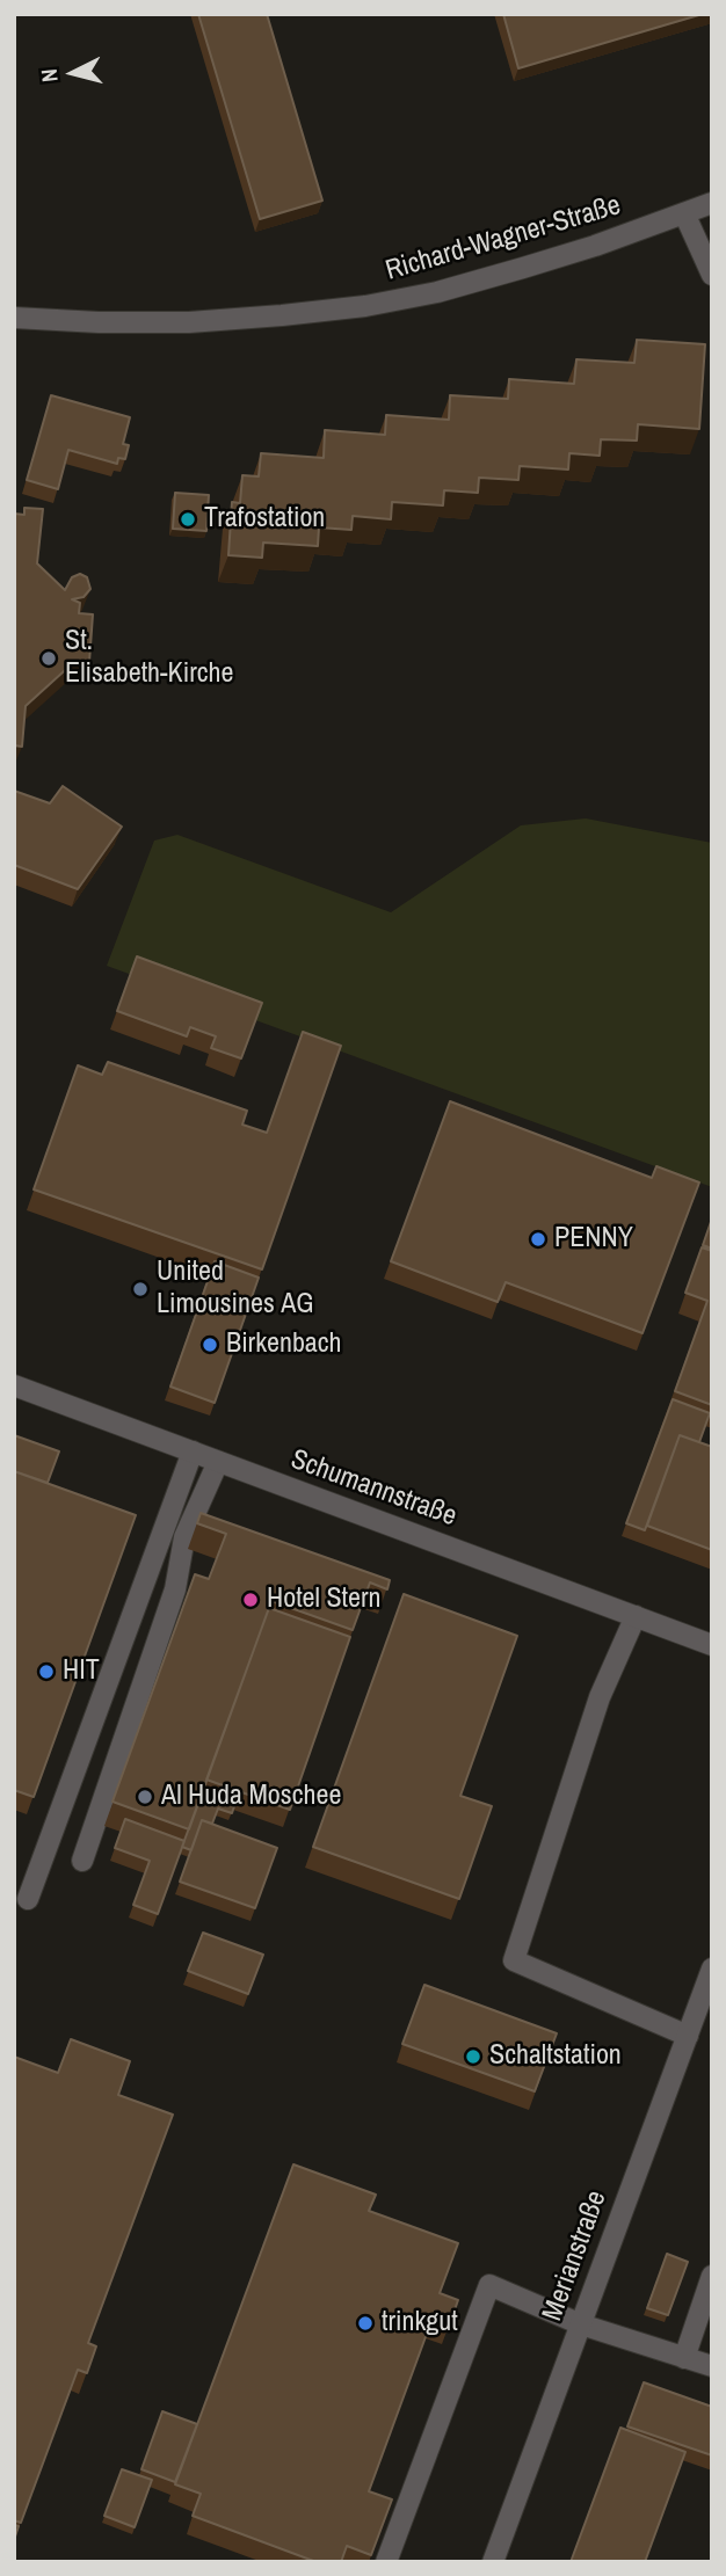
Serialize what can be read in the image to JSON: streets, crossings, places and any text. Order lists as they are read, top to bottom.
{
  "streets": {
    "street": ["Richard-Wagner-Straße", "Schumannstraße", "Merianstraße"]
  },
  "places": [
    "Trafostation",
    "St. Elisabeth-Kirche",
    "PENNY",
    "United Limousines AG",
    "Birkenbach",
    "Hotel Stern",
    "HIT",
    "Al Huda Moschee",
    "Schaltstation",
    "trinkgut"
  ],
  "north": "left"
}
